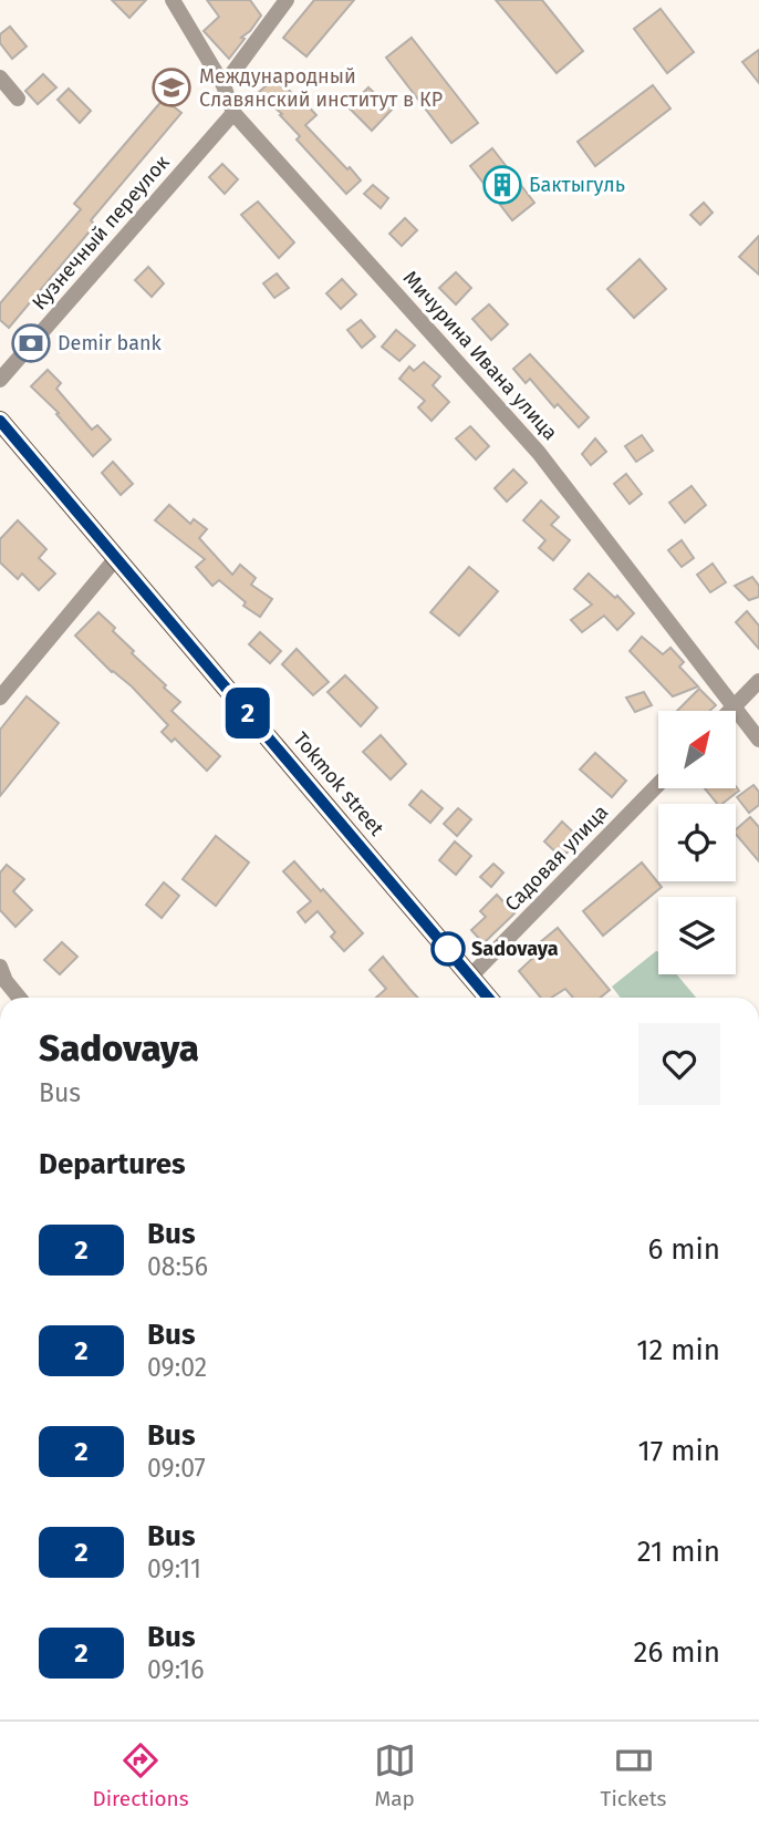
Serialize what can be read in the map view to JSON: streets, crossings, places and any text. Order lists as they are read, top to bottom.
{
  "streets": {
    "main road": ["Tokmok street"],
    "street": ["Кузнечный переулок", "Мичурина Ивана улица", "Садовая улица"]
  },
  "crossings": [
    ["Кузнечный переулок", "Мичурина Ивана улица"],
    ["Tokmok street", "Садовая улица"]
  ],
  "places": {
    "school or university": ["Международный Славянский институт в КР"],
    "building": ["Бактыгуль"],
    "bank": ["Demir bank"],
    "other": ["Sadovaya"]
  },
  "lines": ["bus line 2"],
  "north": "top right",
  "page": {
    "on_map": "2",
    "heading": [
      ["Sadovaya", "Bus"],
      "Departures"
    ],
    "list": [
      {
        "mark": "2",
        "name": "Bus",
        "note": "08:56",
        "value": "6 min"
      },
      {
        "mark": "2",
        "name": "Bus",
        "note": "09:02",
        "value": "12 min"
      },
      {
        "mark": "2",
        "name": "Bus",
        "note": "09:07",
        "value": "17 min"
      },
      {
        "mark": "2",
        "name": "Bus",
        "note": "09:11",
        "value": "21 min"
      },
      {
        "mark": "2",
        "name": "Bus",
        "note": "09:16",
        "value": "26 min"
      }
    ],
    "tabs": ["Directions", "Map", "Tickets"]
  }
}
